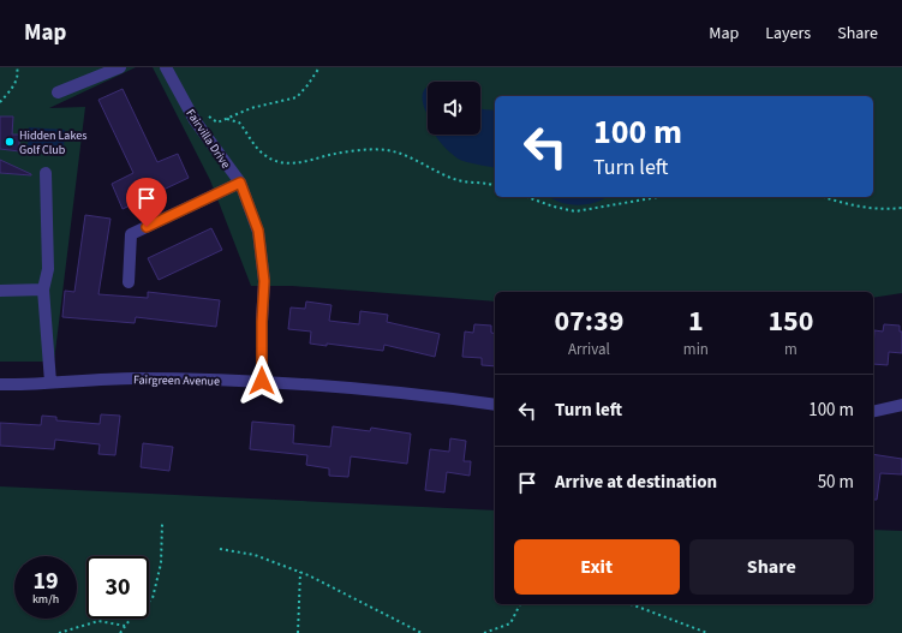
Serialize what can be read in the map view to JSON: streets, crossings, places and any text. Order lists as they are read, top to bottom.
{
  "streets": {
    "street": ["Fairvilla Drive", "Fairgreen Avenue"]
  },
  "crossings": [
    ["Fairvilla Drive", "Fairgreen Avenue"]
  ],
  "places": ["Hidden Lakes Golf Club"],
  "page": {
    "header": "Map",
    "nav": ["Map", "Layers", "Share"],
    "turn": ["100 m", "Turn left"],
    "eta": [
      "07:39",
      "Arrival",
      "1",
      "min",
      "150",
      "m"
    ],
    "list": [
      {
        "name": "Turn left",
        "value": "100 m"
      },
      {
        "name": "Arrive at destination",
        "value": "50 m"
      }
    ],
    "buttons": ["Exit", "Share"],
    "speed": "19 km/h",
    "limit": "30"
  }
}
